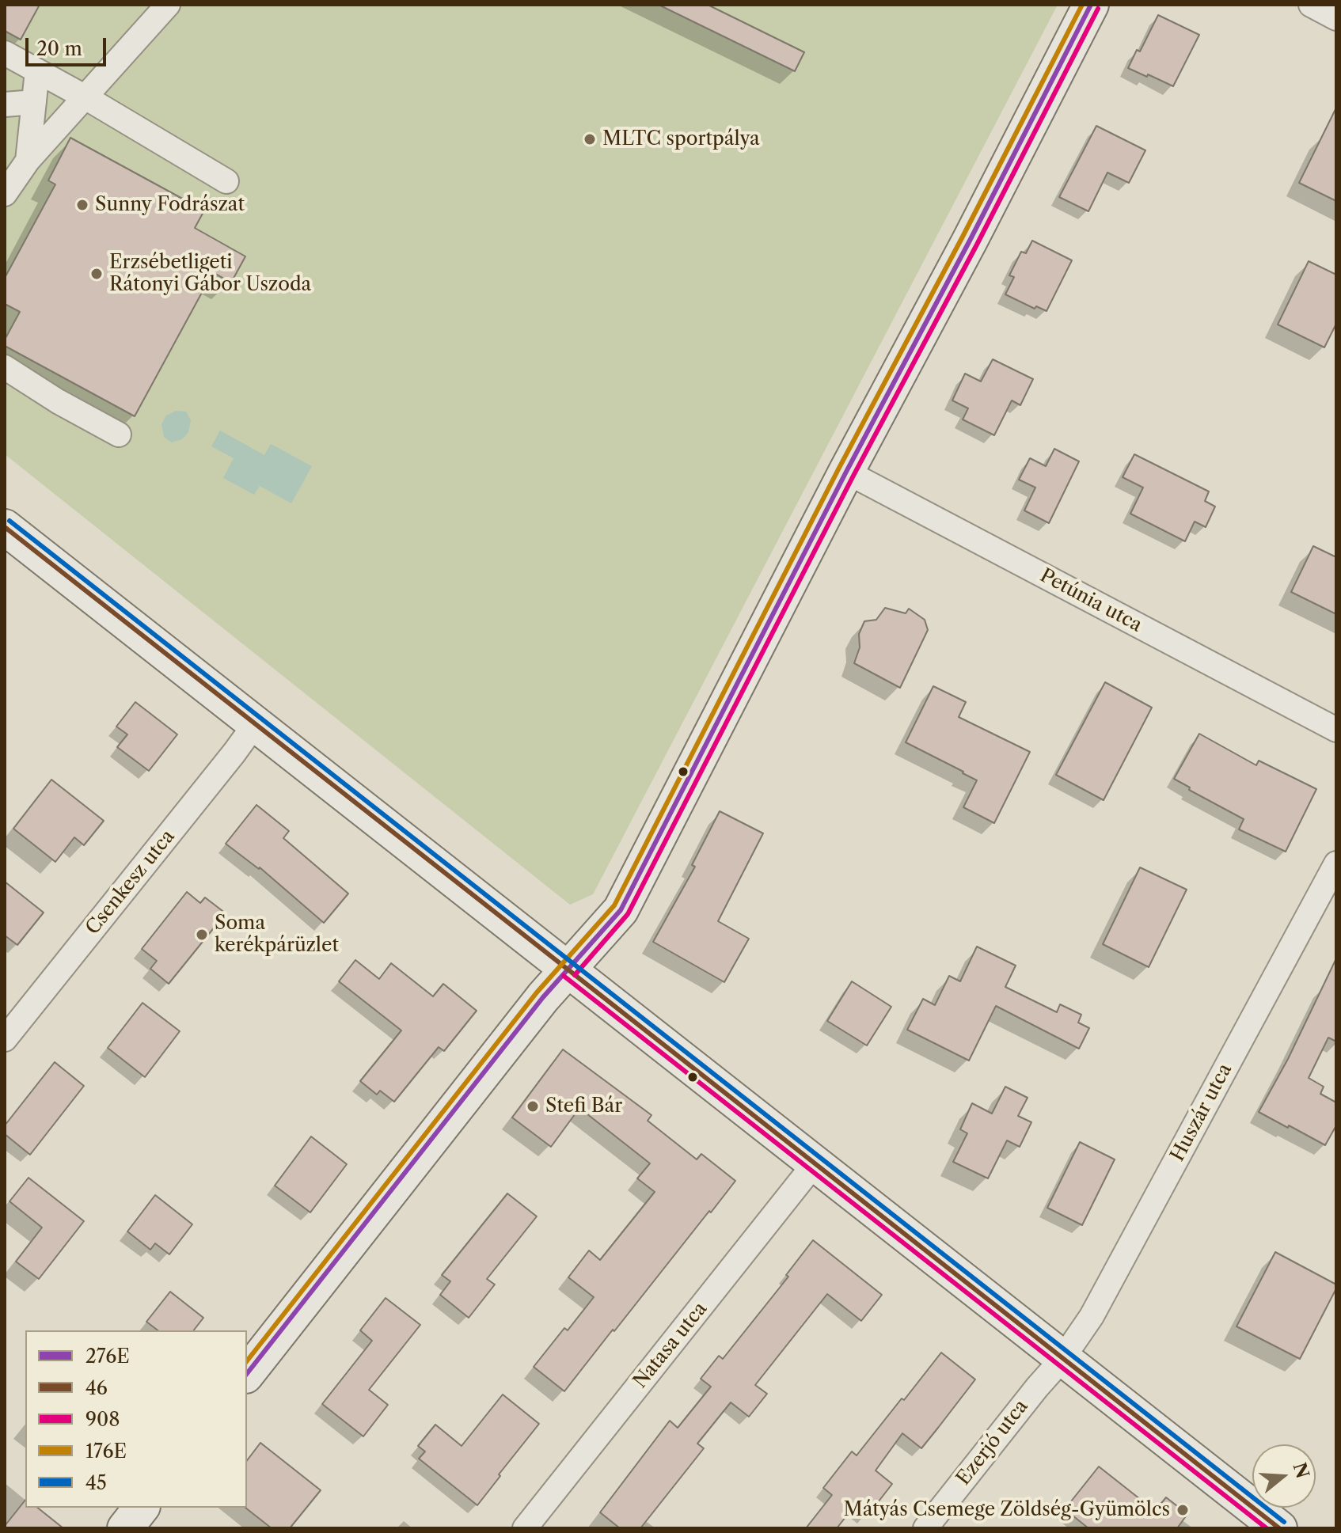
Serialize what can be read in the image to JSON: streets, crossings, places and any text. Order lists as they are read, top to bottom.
{
  "streets": {
    "street": [
      "Petúnia utca",
      "Csenkesz utca",
      "Huszár utca",
      "Natasa utca",
      "Ezerjó utca"
    ]
  },
  "crossings": [
    ["Huszár utca", "Ezerjó utca"]
  ],
  "places": [
    "MLTC sportpálya",
    "Sunny Fodrászat",
    "Erzsébetligeti Rátonyi Gábor Uszoda",
    "Soma kerékpárüzlet",
    "Stefi Bár",
    "Mátyás Csemege Zöldség-Gyümölcs"
  ],
  "lines": [
    "transit line 276E",
    "transit line 176E",
    "transit line 908",
    "transit line 45",
    "transit line 46"
  ],
  "legend": [
    "276E",
    "46",
    "908",
    "176E",
    "45"
  ],
  "scale_bar": "20 m",
  "north": "right"
}
